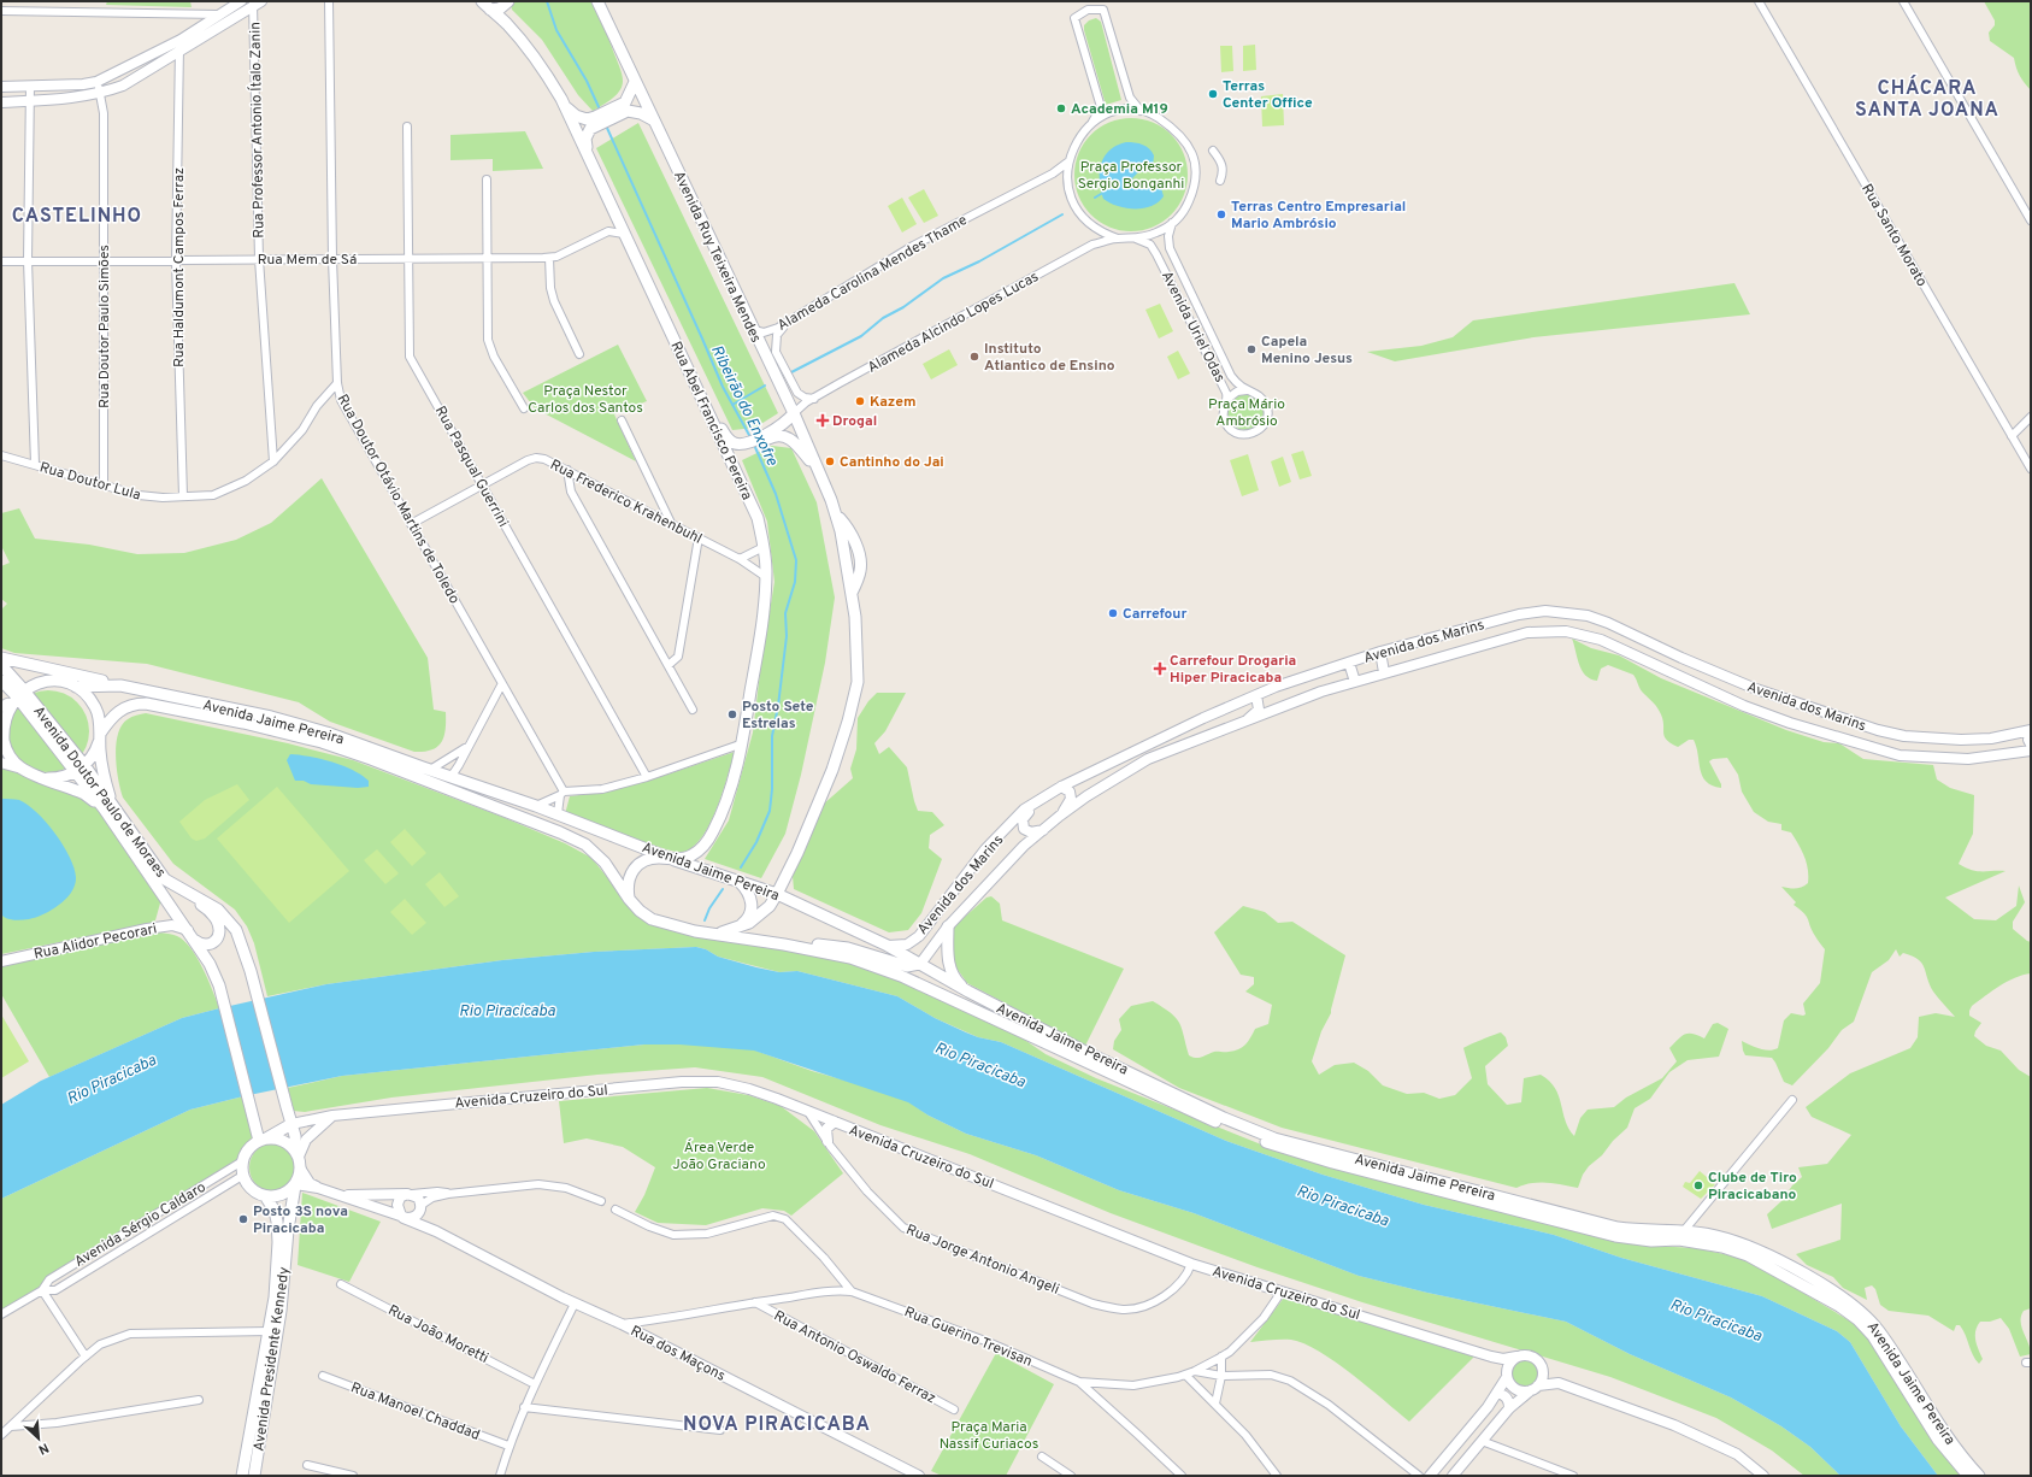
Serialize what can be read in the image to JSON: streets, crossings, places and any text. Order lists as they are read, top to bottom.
{
  "streets": {
    "main road": [
      "Avenida Ruy Teixeira Mendes",
      "Rua Abel Francisco Pereira",
      "Avenida Jaime Pereira",
      "Avenida Doutor Paulo de Moraes",
      "Avenida Presidente Kennedy"
    ],
    "street": [
      "Rua Professor Antonio Ítalo Zanin",
      "Rua Santo Morato",
      "Rua Mem de Sá",
      "Rua Haldumont Campos Ferraz",
      "Alameda Carolina Mendes Thame",
      "Alameda Alcindo Lopes Lucas",
      "Rua Doutor Paulo Simões",
      "Avenida Uriel Odas",
      "Rua Pasqual Guerrini",
      "Rua Doutor Lula",
      "Rua Doutor Otávio Martins de Toledo",
      "Rua Frederico Krahenbuhl",
      "Avenida dos Marins",
      "Rua Alidor Pecorari",
      "Avenida Cruzeiro do Sul",
      "Avenida Sérgio Caldaro",
      "Rua Jorge Antonio Angeli",
      "Rua João Moretti",
      "Rua Guerino Trevisan",
      "Rua dos Maçons",
      "Rua Antonio Oswaldo Ferraz",
      "Rua Manoel Chaddad"
    ]
  },
  "crossings": [
    ["Rua Professor Antonio Ítalo Zanin", "Rua Mem de Sá"],
    ["Rua Professor Antonio Ítalo Zanin", "Rua Doutor Lula"],
    ["Avenida Ruy Teixeira Mendes", "Alameda Carolina Mendes Thame"],
    ["Avenida Ruy Teixeira Mendes", "Alameda Alcindo Lopes Lucas"],
    ["Avenida Ruy Teixeira Mendes", "Avenida Jaime Pereira"],
    ["Rua Mem de Sá", "Rua Haldumont Campos Ferraz"],
    ["Rua Mem de Sá", "Rua Doutor Paulo Simões"],
    ["Rua Mem de Sá", "Rua Pasqual Guerrini"],
    ["Rua Mem de Sá", "Rua Doutor Otávio Martins de Toledo"],
    ["Rua Haldumont Campos Ferraz", "Rua Doutor Lula"],
    ["Alameda Carolina Mendes Thame", "Alameda Alcindo Lopes Lucas"],
    ["Alameda Carolina Mendes Thame", "Avenida Uriel Odas"],
    ["Alameda Alcindo Lopes Lucas", "Avenida Uriel Odas"],
    ["Rua Doutor Paulo Simões", "Rua Doutor Lula"],
    ["Rua Abel Francisco Pereira", "Rua Frederico Krahenbuhl"],
    ["Rua Abel Francisco Pereira", "Avenida Jaime Pereira"],
    ["Rua Pasqual Guerrini", "Rua Frederico Krahenbuhl"],
    ["Rua Doutor Lula", "Rua Doutor Otávio Martins de Toledo"],
    ["Rua Doutor Otávio Martins de Toledo", "Rua Frederico Krahenbuhl"],
    ["Avenida dos Marins", "Avenida Jaime Pereira"],
    ["Avenida Jaime Pereira", "Avenida Doutor Paulo de Moraes"],
    ["Avenida Doutor Paulo de Moraes", "Rua Alidor Pecorari"],
    ["Avenida Doutor Paulo de Moraes", "Avenida Cruzeiro do Sul"],
    ["Avenida Doutor Paulo de Moraes", "Avenida Sérgio Caldaro"],
    ["Avenida Doutor Paulo de Moraes", "Rua dos Maçons"],
    ["Avenida Doutor Paulo de Moraes", "Avenida Presidente Kennedy"],
    ["Avenida Cruzeiro do Sul", "Rua Jorge Antonio Angeli"],
    ["Avenida Cruzeiro do Sul", "Rua Guerino Trevisan"],
    ["Avenida Sérgio Caldaro", "Rua dos Maçons"],
    ["Avenida Sérgio Caldaro", "Avenida Presidente Kennedy"],
    ["Rua Guerino Trevisan", "Rua dos Maçons"],
    ["Rua Guerino Trevisan", "Rua Antonio Oswaldo Ferraz"],
    ["Rua dos Maçons", "Avenida Presidente Kennedy"]
  ],
  "districts": ["CHÁCARA SANTA JOANA", "CASTELINHO", "NOVA PIRACICABA"],
  "water": ["Ribeirão do Enxofre", "Rio Piracicaba"],
  "parks": [
    "Praça Professor Sergio Bonganhi",
    "Praça Nestor Carlos dos Santos",
    "Praça Mário Ambrósio",
    "Área Verde João Graciano",
    "Praça Maria Nassif Curiacos"
  ],
  "places": {
    "other": [
      "Terras Center Office",
      "Academia M19",
      "Terras Centro Empresarial Mario Ambrósio",
      "Capela Menino Jesus",
      "Instituto Atlantico de Ensino",
      "Kazem",
      "Cantinho do Jai",
      "Carrefour",
      "Posto Sete Estrelas",
      "Clube de Tiro Piracicabano",
      "Posto 3S nova Piracicaba"
    ],
    "health": ["Drogal", "Carrefour Drogaria Hiper Piracicaba"]
  },
  "north": "bottom right"
}
